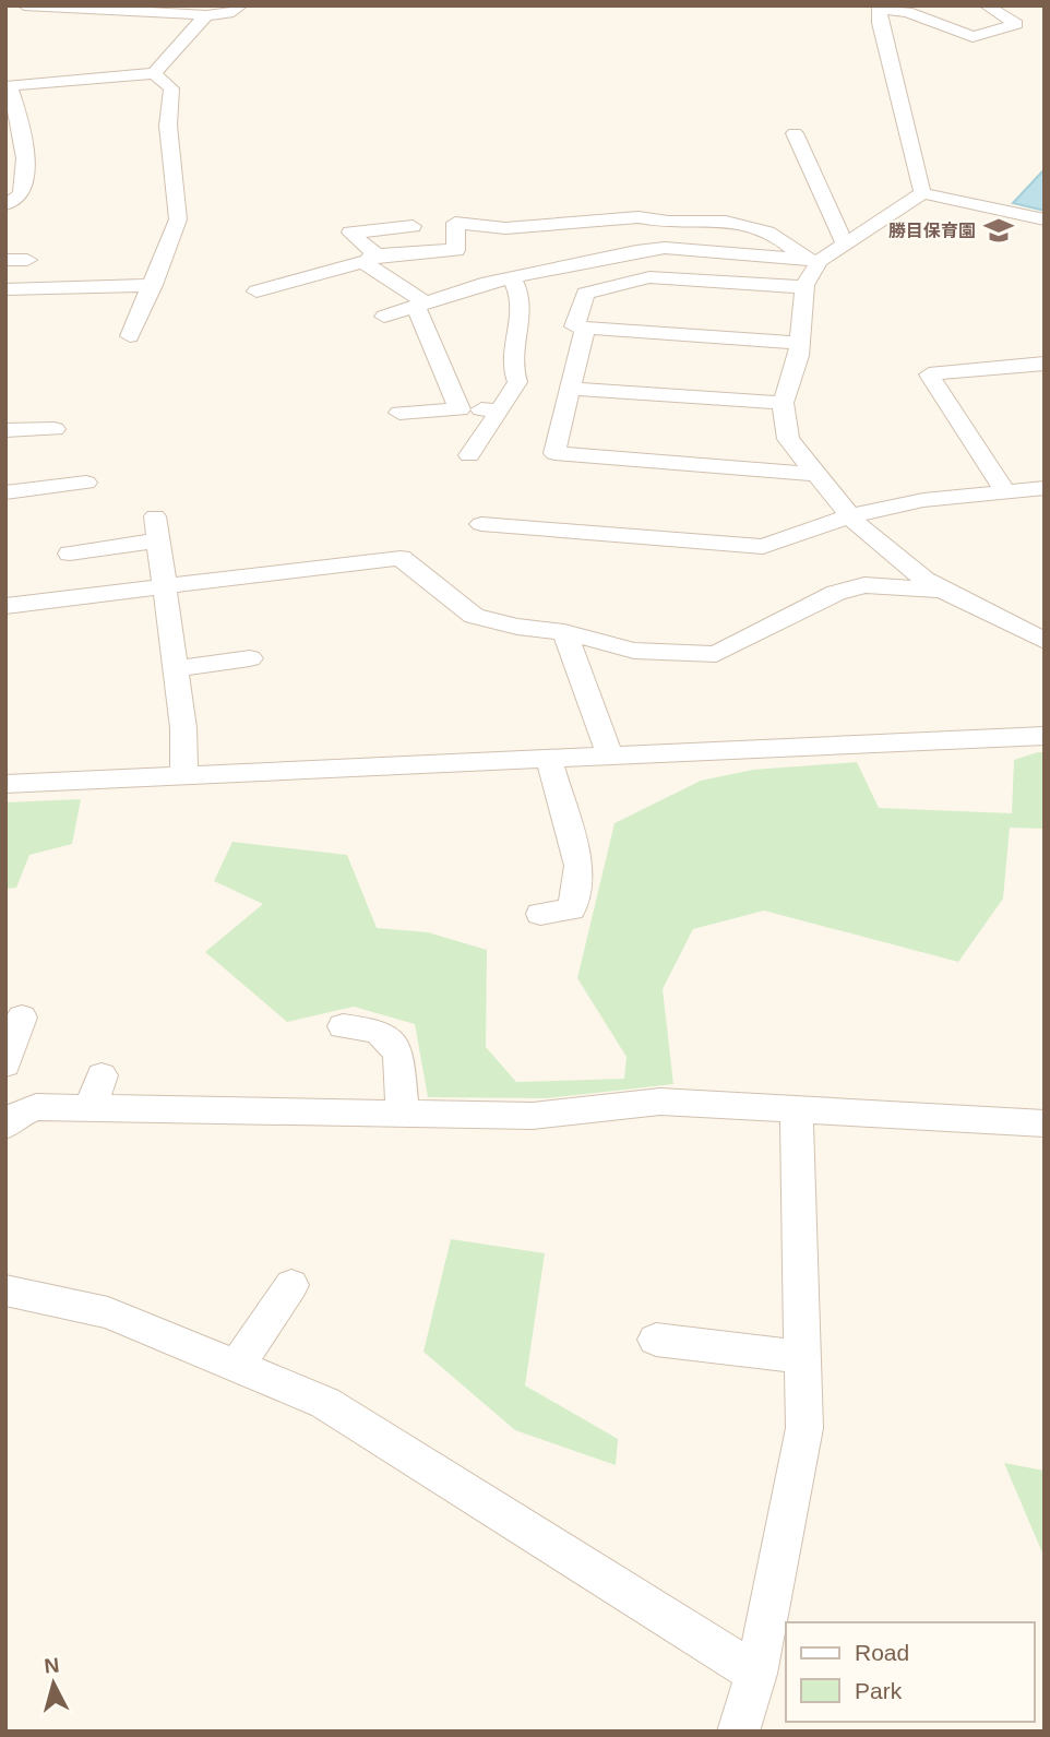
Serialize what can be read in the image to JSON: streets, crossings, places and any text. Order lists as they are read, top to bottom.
{
  "places": {
    "school or university": ["勝目保育園"]
  },
  "legend": ["Road", "Park"],
  "north": "top"
}
